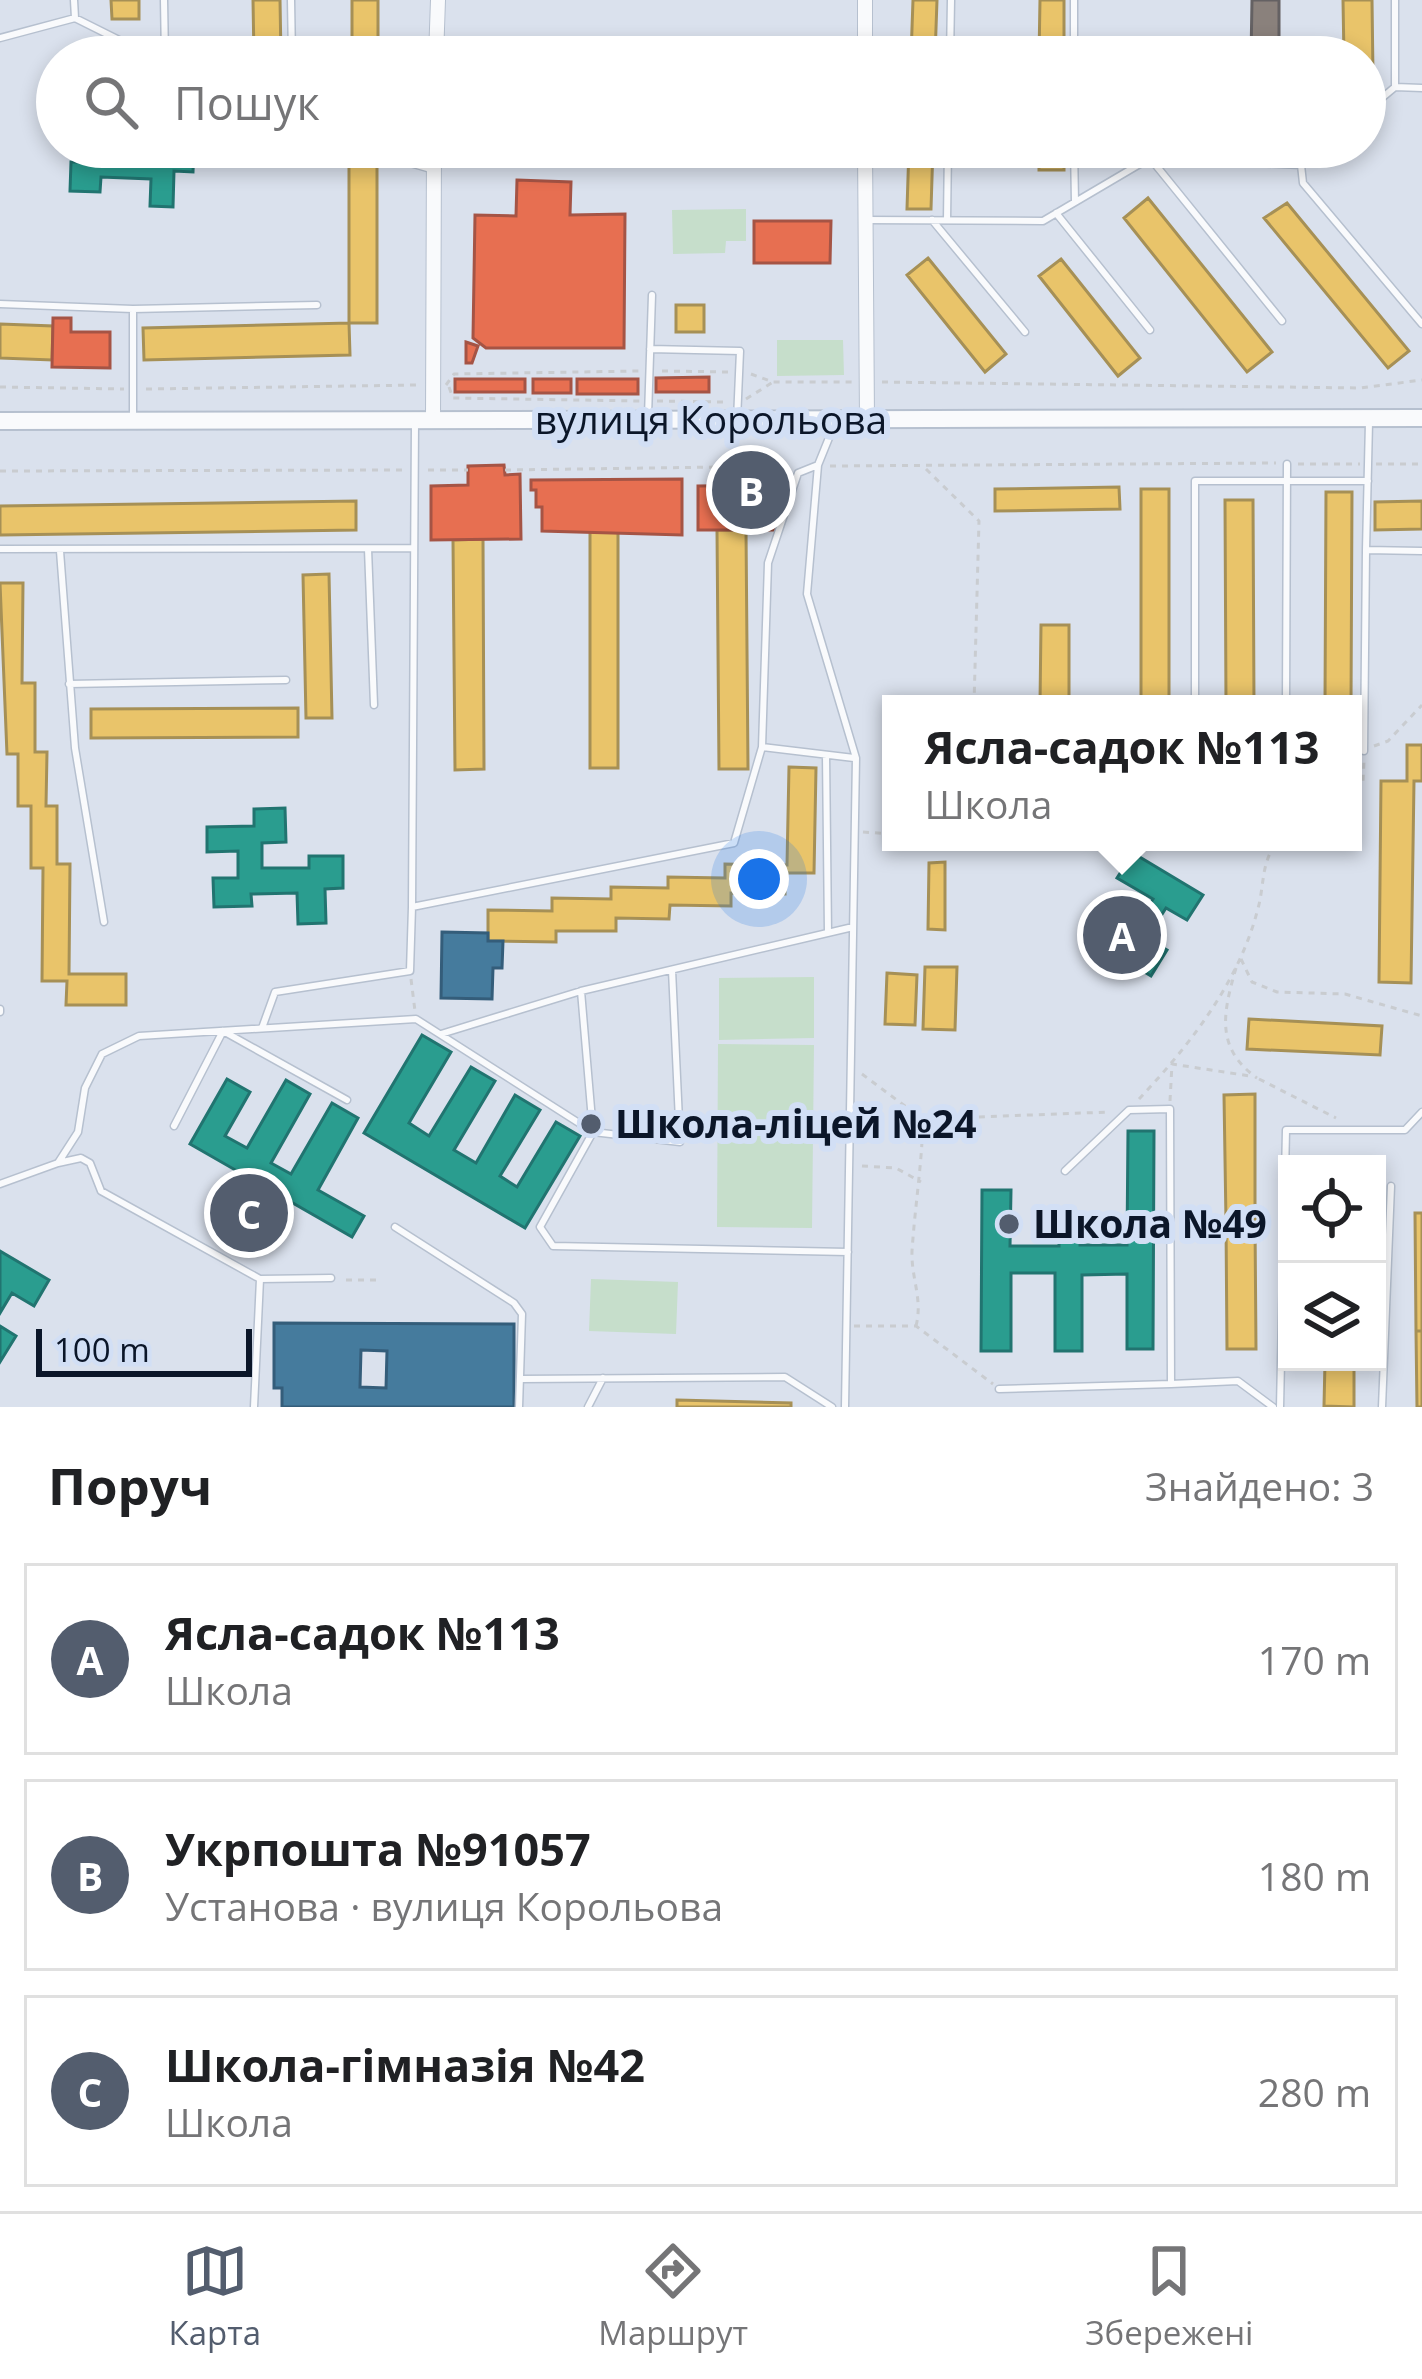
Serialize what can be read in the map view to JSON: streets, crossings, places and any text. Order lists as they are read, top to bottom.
{
  "streets": {
    "street": ["вулиця Корольова"]
  },
  "places": ["Школа-ліцей №24", "Школа №49"],
  "scale_bar": "100 m",
  "page": {
    "search": "Пошук",
    "pins": ["B", "A", "C"],
    "popup": ["Ясла-садок №113", "Школа"],
    "scale": "100 m",
    "heading": ["Поруч", "Знайдено: 3"],
    "list": [
      {
        "mark": "A",
        "name": "Ясла-садок №113",
        "note": "Школа",
        "value": "170 m"
      },
      {
        "mark": "B",
        "name": "Укрпошта №91057",
        "note": "Установа · вулиця Корольова",
        "value": "180 m"
      },
      {
        "mark": "C",
        "name": "Школа-гімназія №42",
        "note": "Школа",
        "value": "280 m"
      }
    ],
    "nav": ["Карта", "Маршрут", "Збережені"]
  }
}
